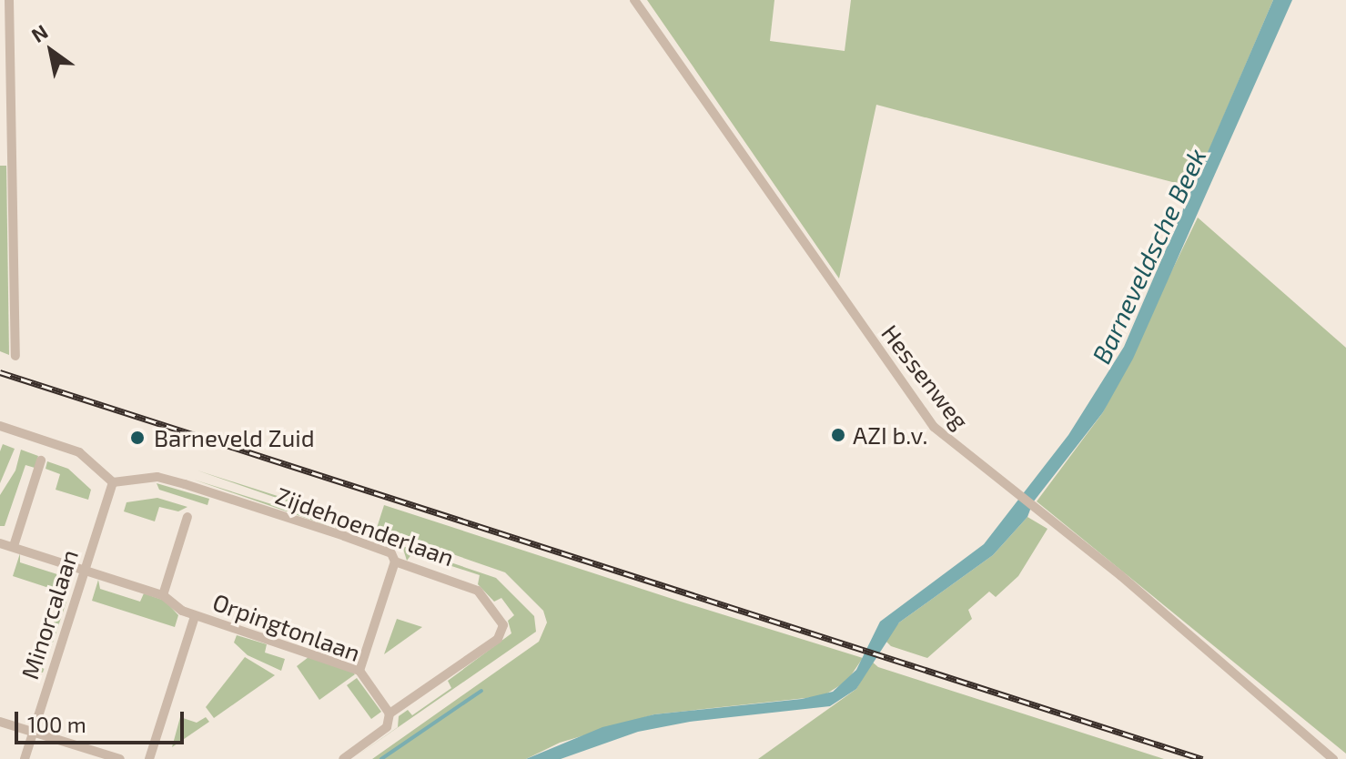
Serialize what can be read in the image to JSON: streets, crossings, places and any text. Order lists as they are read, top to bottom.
{
  "streets": {
    "street": [
      "Hessenweg",
      "Zijdehoenderlaan",
      "Minorcalaan",
      "Orpingtonlaan"
    ]
  },
  "crossings": [
    ["Zijdehoenderlaan", "Minorcalaan"],
    ["Zijdehoenderlaan", "Orpingtonlaan"],
    ["Minorcalaan", "Orpingtonlaan"]
  ],
  "water": ["Barneveldsche Beek"],
  "places": ["AZI b.v.", "Barneveld Zuid"],
  "scale_bar": "100 m",
  "north": "top left"
}
